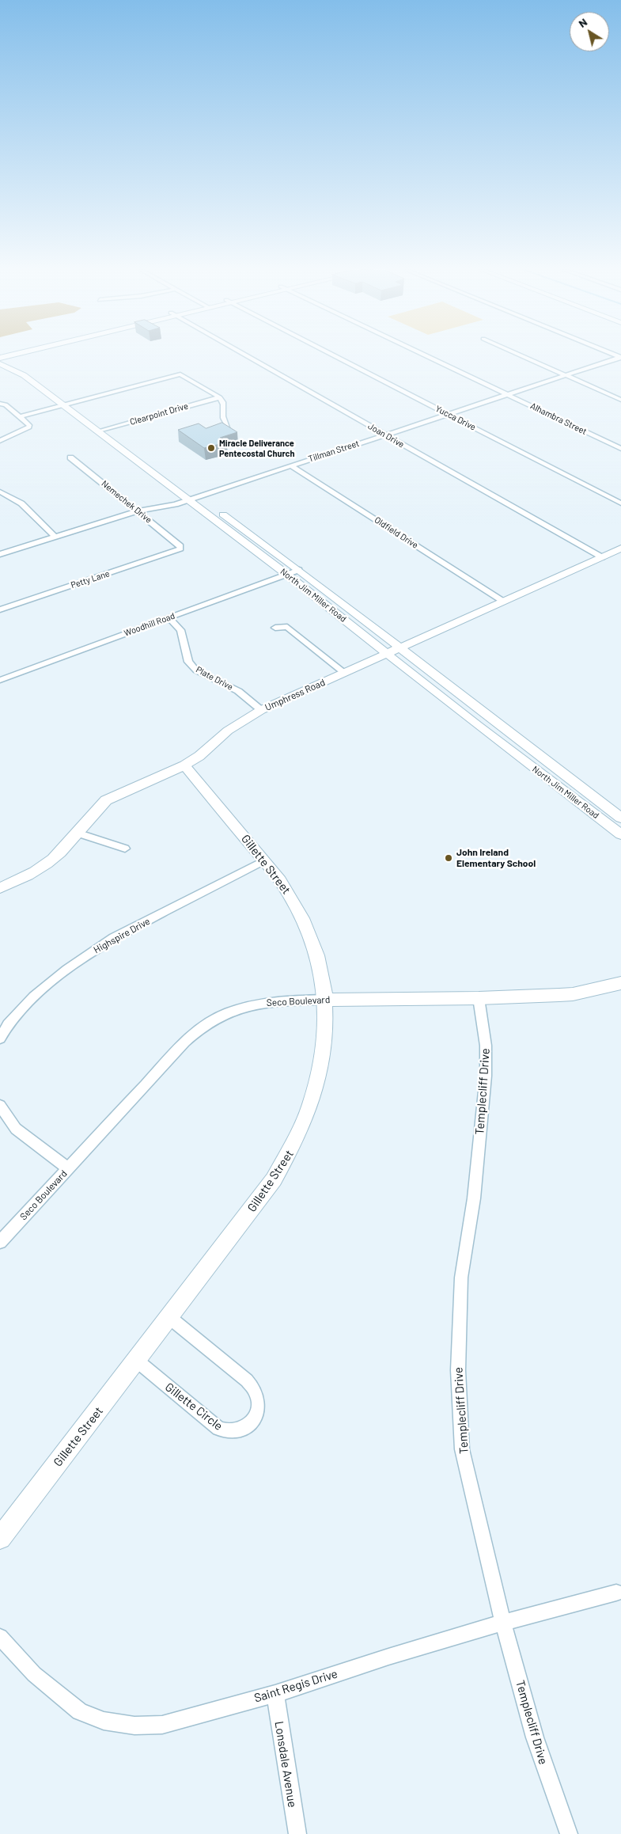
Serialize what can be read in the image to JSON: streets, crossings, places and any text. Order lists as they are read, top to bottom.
{
  "streets": {
    "main road": [
      "North Jim Miller Road",
      "Umphress Road",
      "Gillette Street",
      "Seco Boulevard"
    ],
    "street": [
      "Clearpoint Drive",
      "Yucca Drive",
      "Alhambra Street",
      "Joan Drive",
      "Tillman Street",
      "Nemechek Drive",
      "Oldfield Drive",
      "Petty Lane",
      "Woodhill Road",
      "Plate Drive",
      "Highspire Drive",
      "Templecliff Drive",
      "Gillette Circle",
      "Saint Regis Drive",
      "Lonsdale Avenue"
    ]
  },
  "crossings": [
    ["Clearpoint Drive", "North Jim Miller Road"],
    ["Yucca Drive", "Tillman Street"],
    ["Alhambra Street", "Tillman Street"],
    ["Joan Drive", "Tillman Street"],
    ["Joan Drive", "Umphress Road"],
    ["Tillman Street", "Nemechek Drive"],
    ["Tillman Street", "Oldfield Drive"],
    ["Tillman Street", "North Jim Miller Road"],
    ["Nemechek Drive", "Petty Lane"],
    ["Oldfield Drive", "Umphress Road"],
    ["North Jim Miller Road", "Woodhill Road"],
    ["North Jim Miller Road", "Umphress Road"],
    ["Woodhill Road", "Plate Drive"],
    ["Plate Drive", "Umphress Road"],
    ["Umphress Road", "Gillette Street"],
    ["Gillette Street", "Highspire Drive"],
    ["Gillette Street", "Seco Boulevard"],
    ["Gillette Street", "Gillette Circle"],
    ["Seco Boulevard", "Templecliff Drive"],
    ["Templecliff Drive", "Saint Regis Drive"],
    ["Saint Regis Drive", "Lonsdale Avenue"]
  ],
  "places": ["Miracle Deliverance Pentecostal Church", "John Ireland Elementary School"],
  "north": "top left"
}
